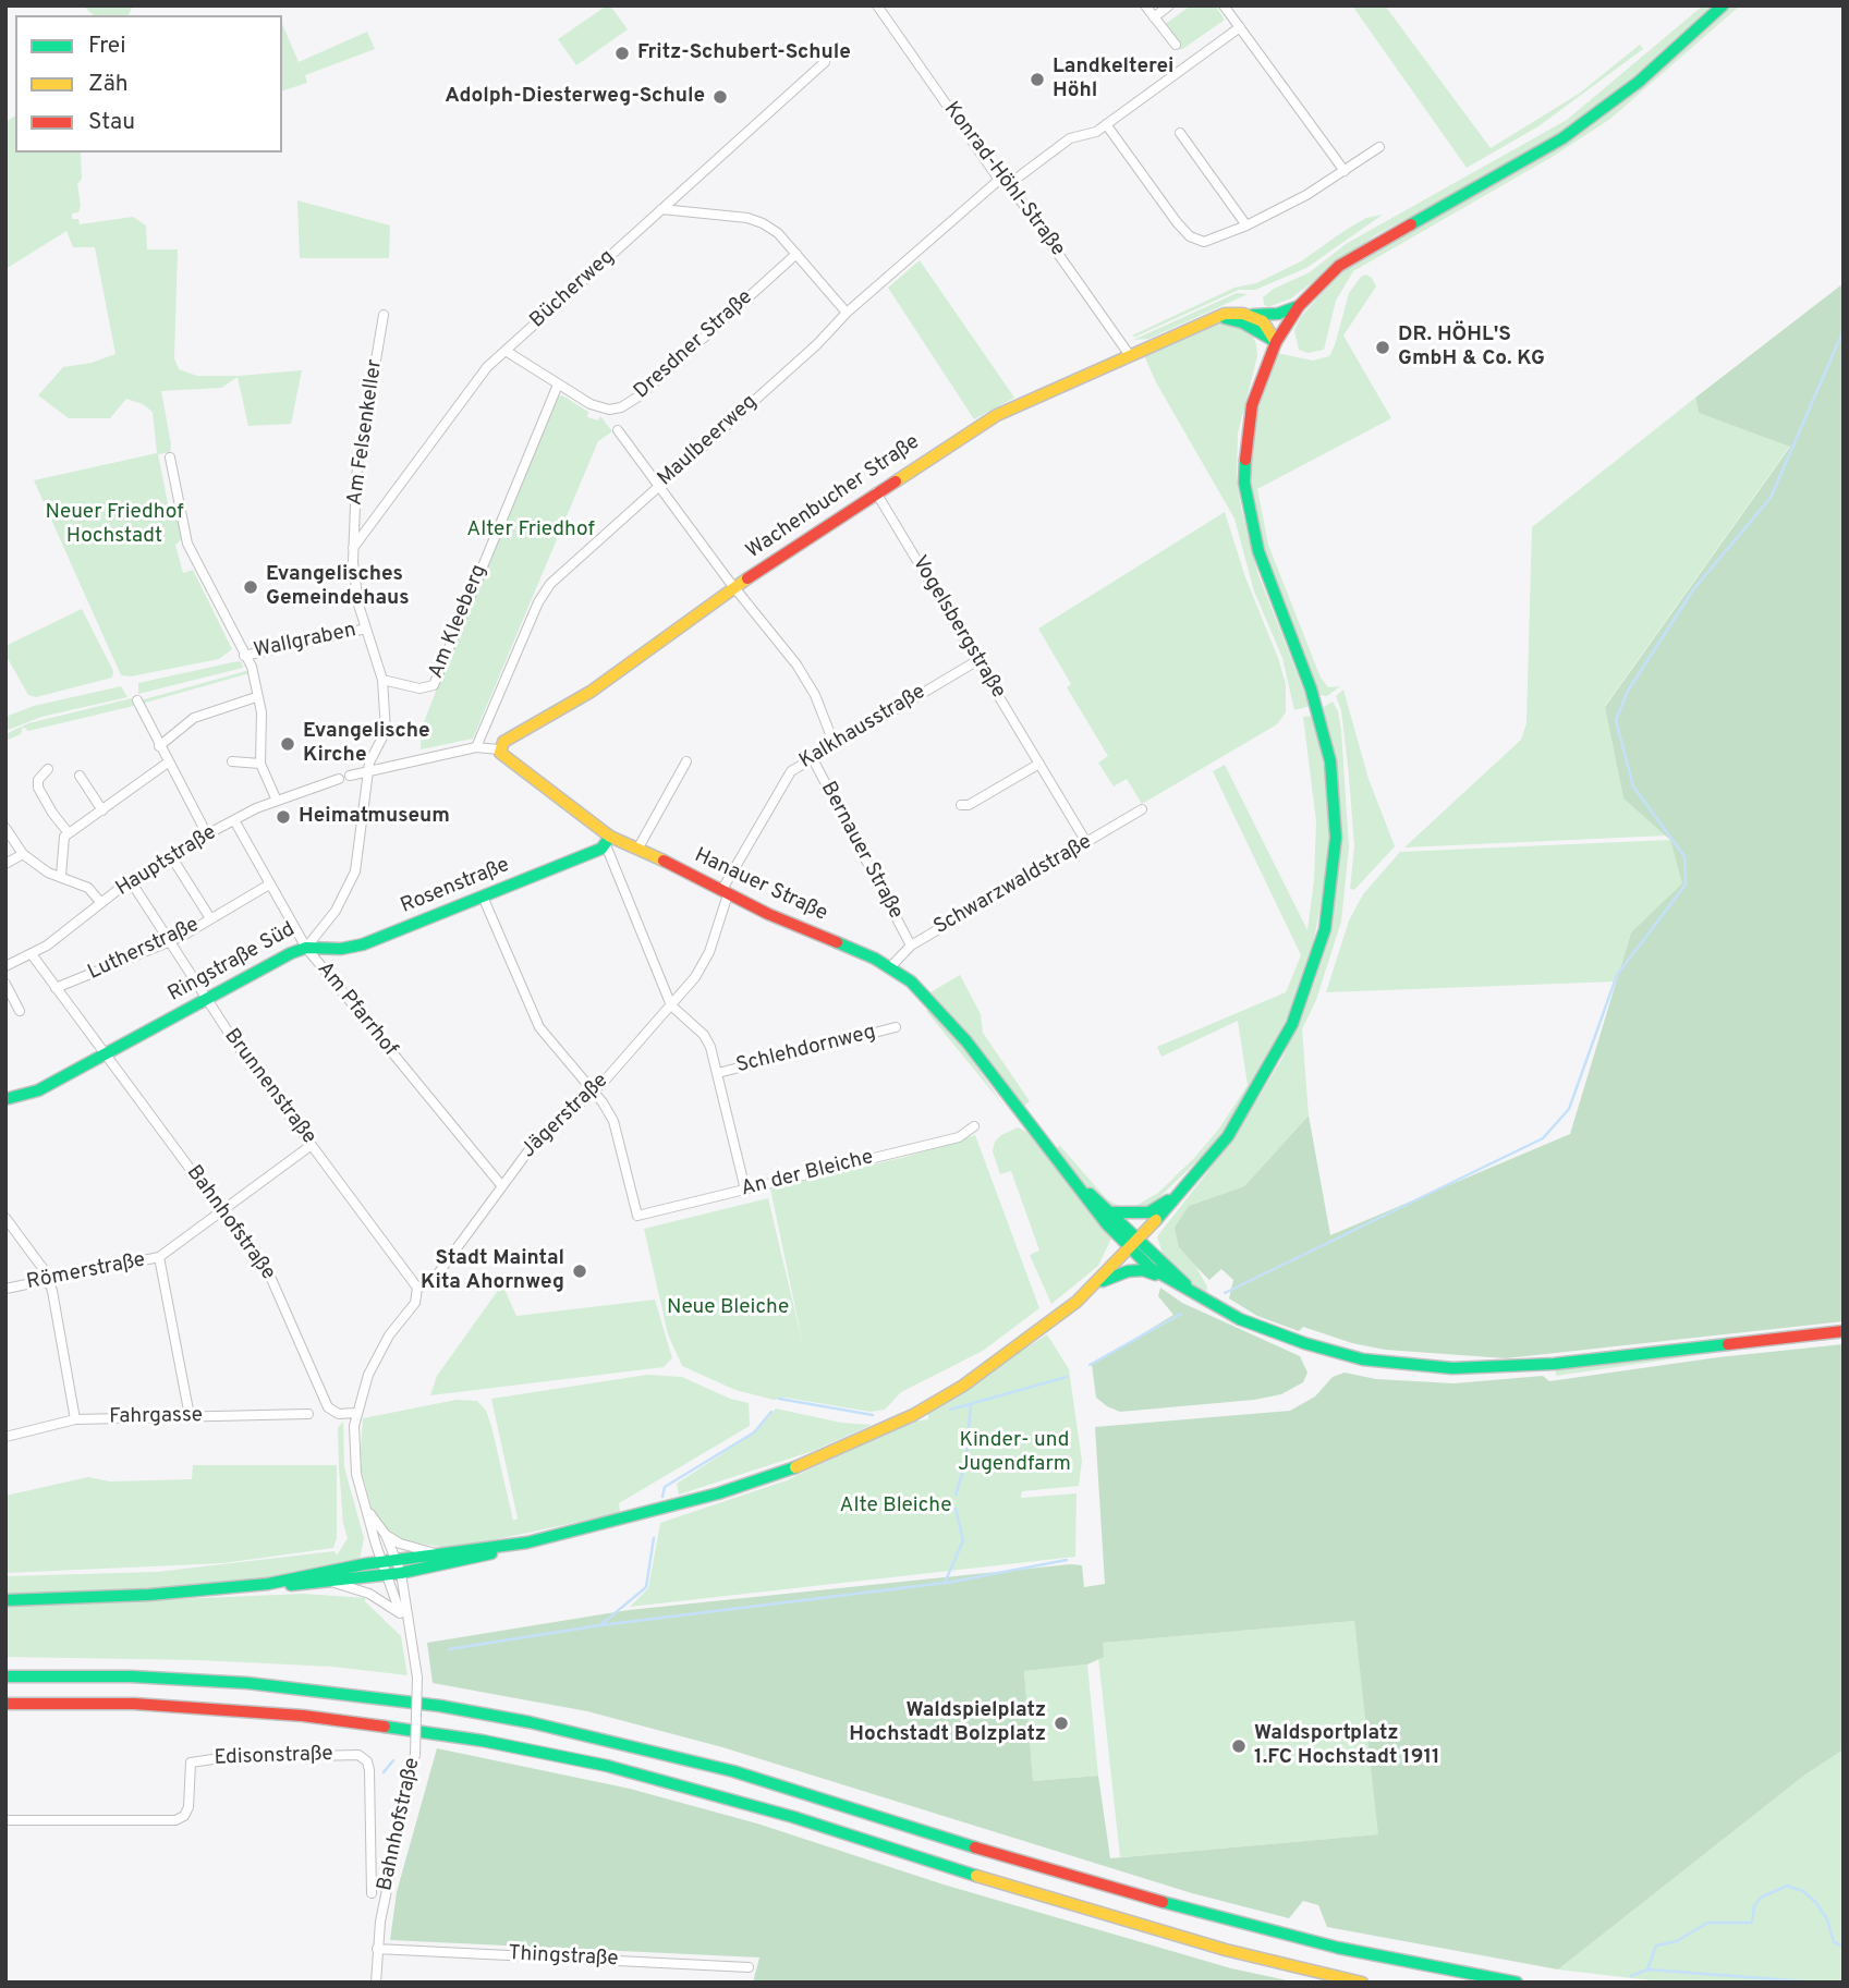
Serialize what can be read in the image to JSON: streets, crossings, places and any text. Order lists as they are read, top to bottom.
{
  "streets": {
    "main road": [
      "Wachenbucher Straße",
      "Hanauer Straße",
      "Rosenstraße",
      "Ringstraße Süd"
    ],
    "street": [
      "Konrad-Höhl-Straße",
      "Bücherweg",
      "Dresdner Straße",
      "Am Felsenkeller",
      "Maulbeerweg",
      "Am Kleeberg",
      "Vogelsbergstraße",
      "Wallgraben",
      "Kalkhausstraße",
      "Bernauer Straße",
      "Hauptstraße",
      "Schwarzwaldstraße",
      "Lutherstraße",
      "Am Pfarrhof",
      "Schlehdornweg",
      "Brunnenstraße",
      "Jägerstraße",
      "An der Bleiche",
      "Bahnhofstraße",
      "Römerstraße",
      "Fahrgasse",
      "Edisonstraße",
      "Thingstraße"
    ]
  },
  "crossings": [
    ["Konrad-Höhl-Straße", "Maulbeerweg"],
    ["Konrad-Höhl-Straße", "Wachenbucher Straße"],
    ["Bücherweg", "Dresdner Straße"],
    ["Bücherweg", "Am Felsenkeller"],
    ["Dresdner Straße", "Am Kleeberg"],
    ["Am Felsenkeller", "Am Kleeberg"],
    ["Am Felsenkeller", "Wallgraben"],
    ["Am Felsenkeller", "Ringstraße Süd"],
    ["Wachenbucher Straße", "Vogelsbergstraße"],
    ["Wachenbucher Straße", "Hanauer Straße"],
    ["Vogelsbergstraße", "Kalkhausstraße"],
    ["Vogelsbergstraße", "Schwarzwaldstraße"],
    ["Kalkhausstraße", "Bernauer Straße"],
    ["Kalkhausstraße", "Hanauer Straße"],
    ["Kalkhausstraße", "Jägerstraße"],
    ["Bernauer Straße", "Schwarzwaldstraße"],
    ["Hauptstraße", "Am Pfarrhof"],
    ["Hauptstraße", "Brunnenstraße"],
    ["Hauptstraße", "Bahnhofstraße"],
    ["Hanauer Straße", "Schwarzwaldstraße"],
    ["Hanauer Straße", "Rosenstraße"],
    ["Rosenstraße", "Ringstraße Süd"],
    ["Rosenstraße", "Am Pfarrhof"],
    ["Lutherstraße", "Am Pfarrhof"],
    ["Lutherstraße", "Brunnenstraße"],
    ["Lutherstraße", "Bahnhofstraße"],
    ["Ringstraße Süd", "Am Pfarrhof"],
    ["Ringstraße Süd", "Brunnenstraße"],
    ["Ringstraße Süd", "Bahnhofstraße"],
    ["Am Pfarrhof", "Jägerstraße"],
    ["Brunnenstraße", "Jägerstraße"],
    ["Brunnenstraße", "Römerstraße"],
    ["Jägerstraße", "An der Bleiche"],
    ["Jägerstraße", "Bahnhofstraße"],
    ["Bahnhofstraße", "Römerstraße"],
    ["Bahnhofstraße", "Edisonstraße"],
    ["Bahnhofstraße", "Thingstraße"]
  ],
  "parks": [
    "Neuer Friedhof Hochstadt",
    "Alter Friedhof",
    "Neue Bleiche",
    "Kinder- und Jugendfarm",
    "Alte Bleiche"
  ],
  "places": [
    "Fritz-Schubert-Schule",
    "Landkelterei Höhl",
    "Adolph-Diesterweg-Schule",
    "DR. HÖHL'S GmbH & Co. KG",
    "Evangelisches Gemeindehaus",
    "Evangelische Kirche",
    "Heimatmuseum",
    "Stadt Maintal Kita Ahornweg",
    "Waldspielplatz Hochstadt Bolzplatz",
    "Waldsportplatz 1.FC Hochstadt 1911"
  ],
  "legend": ["Frei", "Zäh", "Stau"]
}
